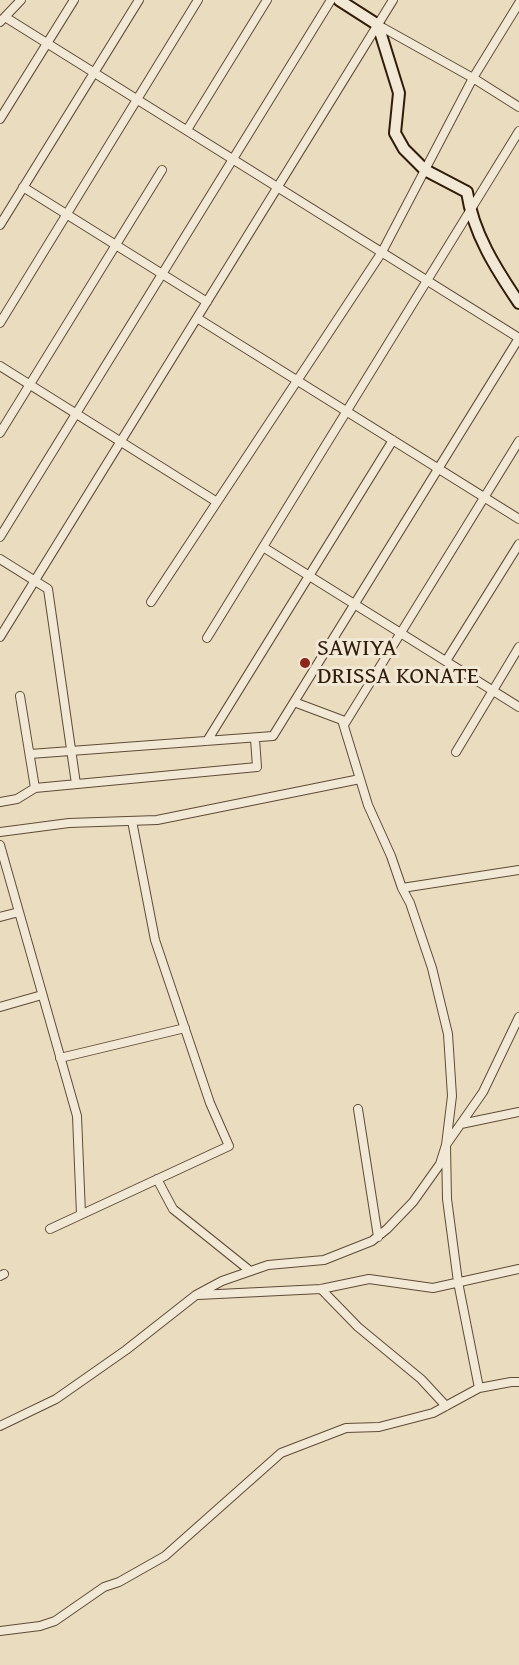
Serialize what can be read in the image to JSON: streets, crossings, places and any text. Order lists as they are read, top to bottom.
{
  "places": ["SAWIYA DRISSA KONATE"]
}
